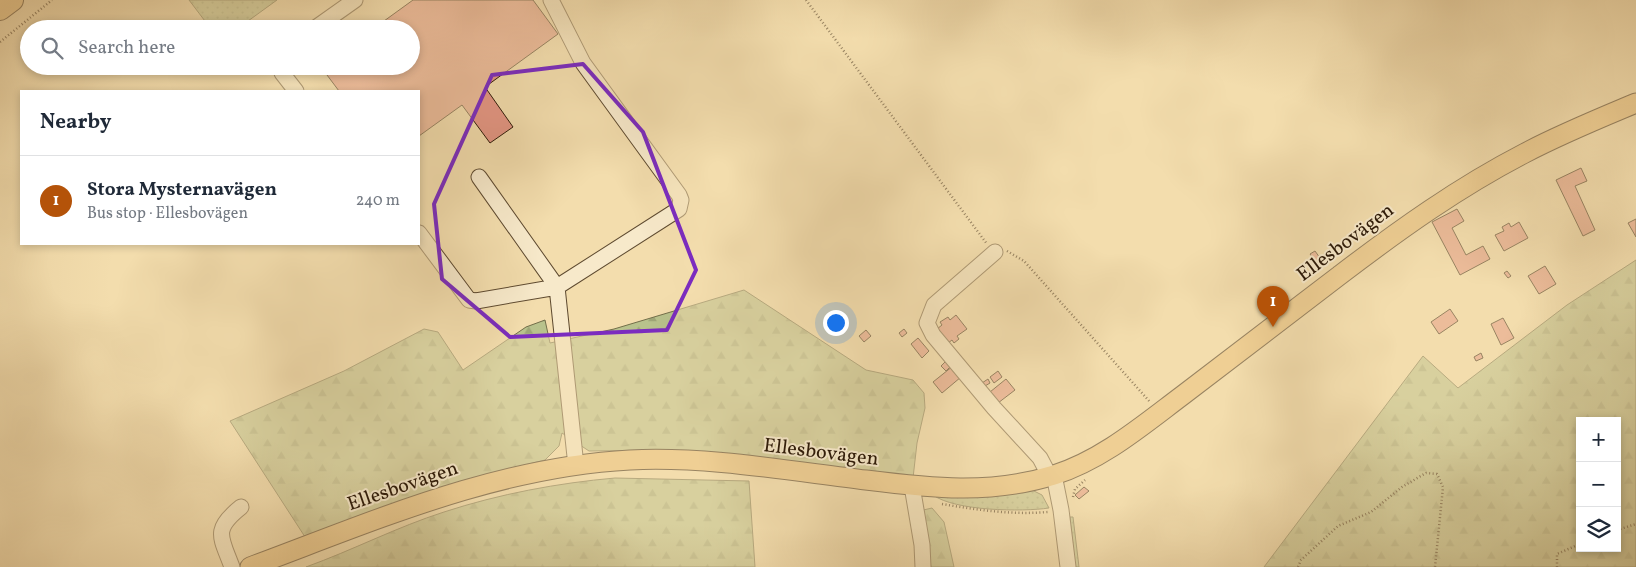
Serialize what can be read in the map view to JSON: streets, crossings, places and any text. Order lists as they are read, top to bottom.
{
  "streets": {
    "main road": ["Ellesbovägen"]
  },
  "page": {
    "search": "Search here",
    "heading": "Nearby",
    "list": [
      {
        "mark": "1",
        "name": "Stora Mysternavägen",
        "note": "Bus stop · Ellesbovägen",
        "value": "240 m"
      }
    ],
    "pins": "1",
    "map_buttons": ["+", "−"]
  }
}
